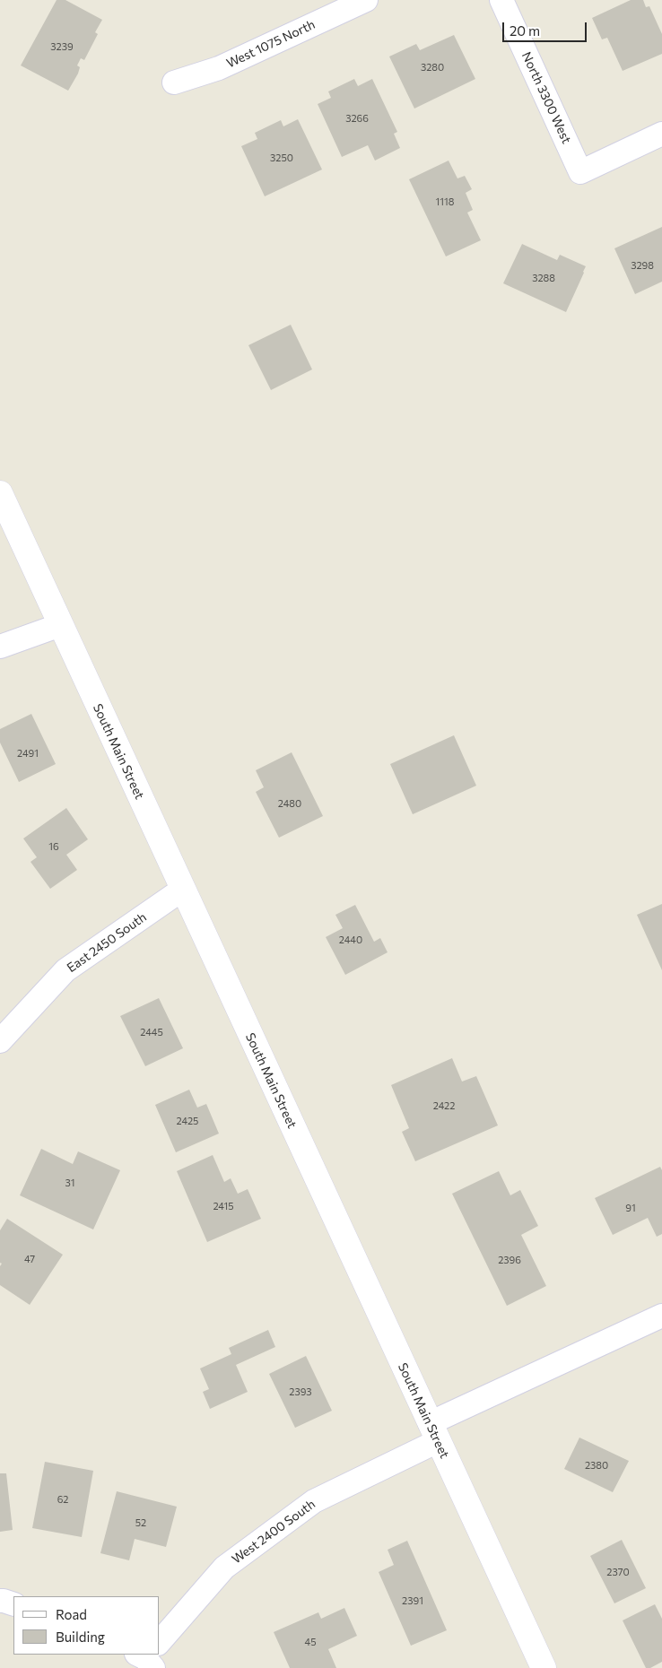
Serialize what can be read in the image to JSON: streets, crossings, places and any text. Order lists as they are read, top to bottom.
{
  "streets": {
    "street": [
      "West 1075 North",
      "North 3300 West",
      "South Main Street",
      "East 2450 South",
      "West 2400 South"
    ]
  },
  "crossings": [
    ["South Main Street", "East 2450 South"],
    ["South Main Street", "West 2400 South"]
  ],
  "house_numbers": [
    "3239",
    "3280",
    "3266",
    "3250",
    "1118",
    "3298",
    "3288",
    "2491",
    "2480",
    "16",
    "2440",
    "2445",
    "2422",
    "2425",
    "31",
    "2415",
    "91",
    "47",
    "2396",
    "2393",
    "2380",
    "62",
    "52",
    "2370",
    "2391",
    "45"
  ],
  "legend": ["Road", "Building"],
  "scale_bar": "20 m"
}
